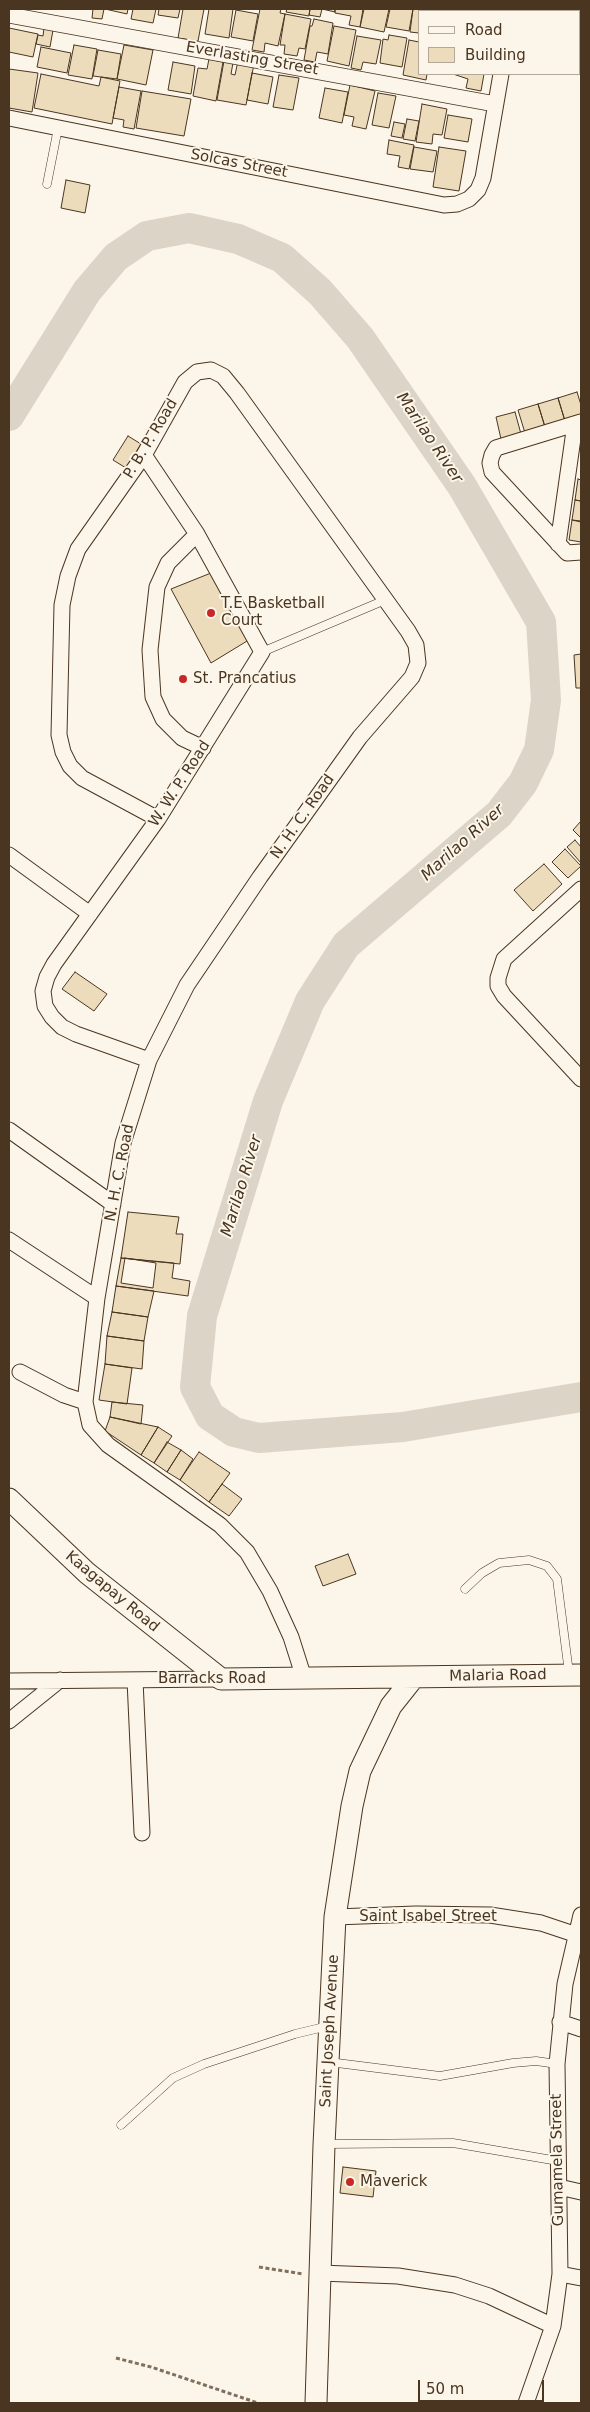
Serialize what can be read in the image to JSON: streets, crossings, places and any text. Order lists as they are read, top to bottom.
{
  "streets": {
    "main road": [
      "Kaagapay Road",
      "Malaria Road",
      "Barracks Road",
      "Saint Joseph Avenue"
    ],
    "street": [
      "Everlasting Street",
      "Solcas Street",
      "P. B. P. Road",
      "W. W. P. Road",
      "N. H. C. Road",
      "Saint Isabel Street",
      "Gumamela Street"
    ]
  },
  "crossings": [
    ["Everlasting Street", "Solcas Street"],
    ["P. B. P. Road", "W. W. P. Road"],
    ["P. B. P. Road", "N. H. C. Road"],
    ["W. W. P. Road", "N. H. C. Road"],
    ["N. H. C. Road", "Barracks Road"],
    ["Kaagapay Road", "Barracks Road"],
    ["Malaria Road", "Barracks Road"],
    ["Malaria Road", "Saint Joseph Avenue"],
    ["Barracks Road", "Saint Joseph Avenue"],
    ["Saint Isabel Street", "Saint Joseph Avenue"],
    ["Saint Isabel Street", "Gumamela Street"]
  ],
  "water": ["Marilao River"],
  "places": ["T.E Basketball Court", "St. Prancatius", "Maverick"],
  "legend": ["Road", "Building"],
  "scale_bar": "50 m"
}
